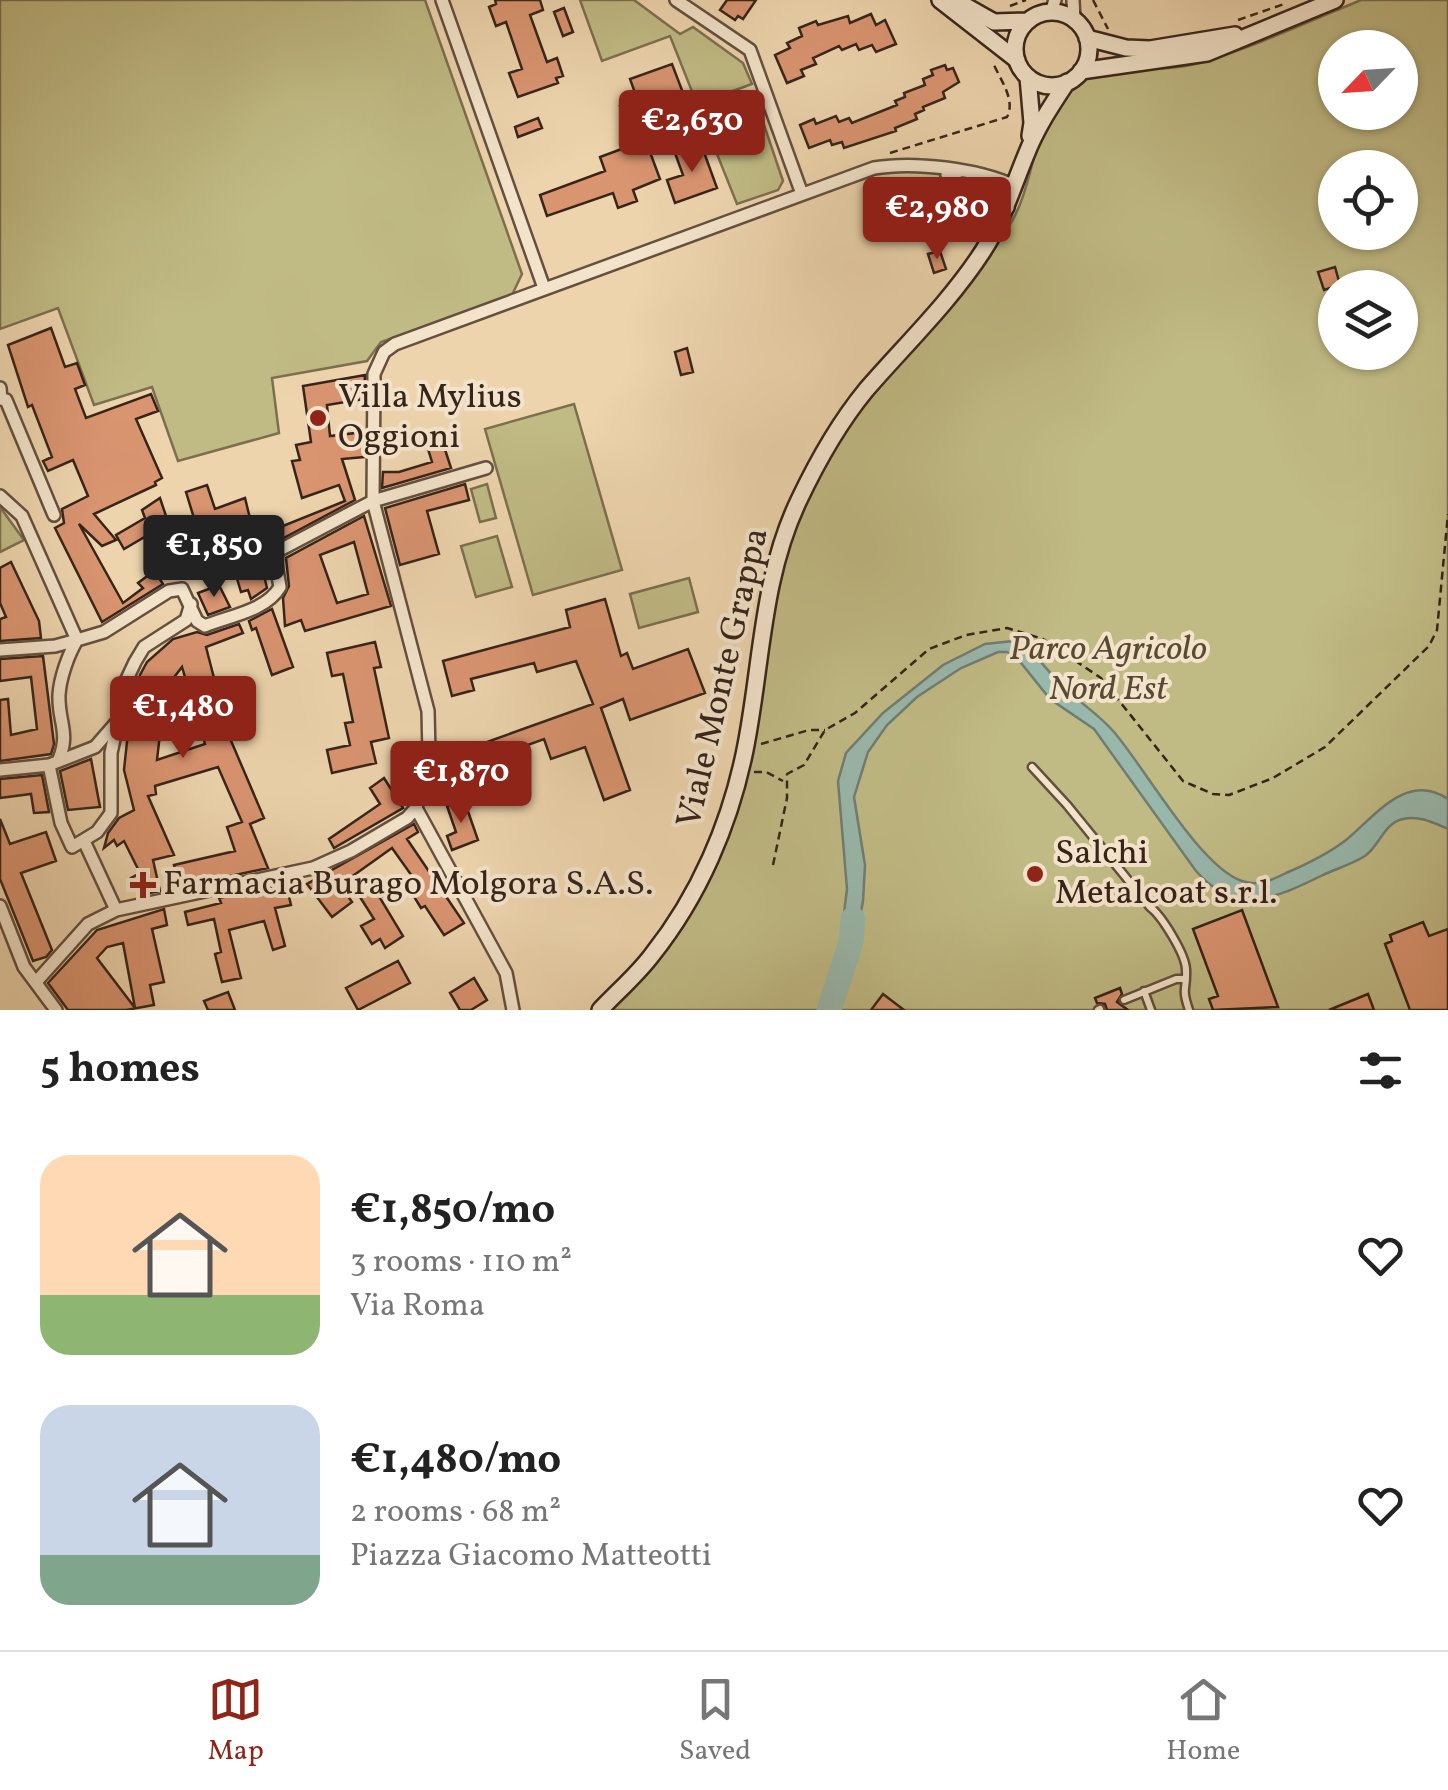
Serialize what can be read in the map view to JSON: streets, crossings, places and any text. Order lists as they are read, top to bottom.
{
  "streets": {
    "street": ["Viale Monte Grappa"]
  },
  "parks": ["Parco Agricolo Nord Est"],
  "places": {
    "other": ["Villa Mylius Oggioni", "Salchi Metalcoat s.r.l."],
    "health": ["Farmacia Burago Molgora S.A.S."]
  },
  "north": "bottom left",
  "page": {
    "price": [
      "€2,630",
      "€2,980",
      "€1,850",
      "€1,480",
      "€1,870"
    ],
    "heading": "5 homes",
    "list": [
      {
        "name": "€1,850/mo",
        "note": "3 rooms · 110 m² · Via Roma"
      },
      {
        "name": "€1,480/mo",
        "note": "2 rooms · 68 m² · Piazza Giacomo Matteotti"
      }
    ],
    "tabs": ["Map", "Saved", "Home"]
  }
}
